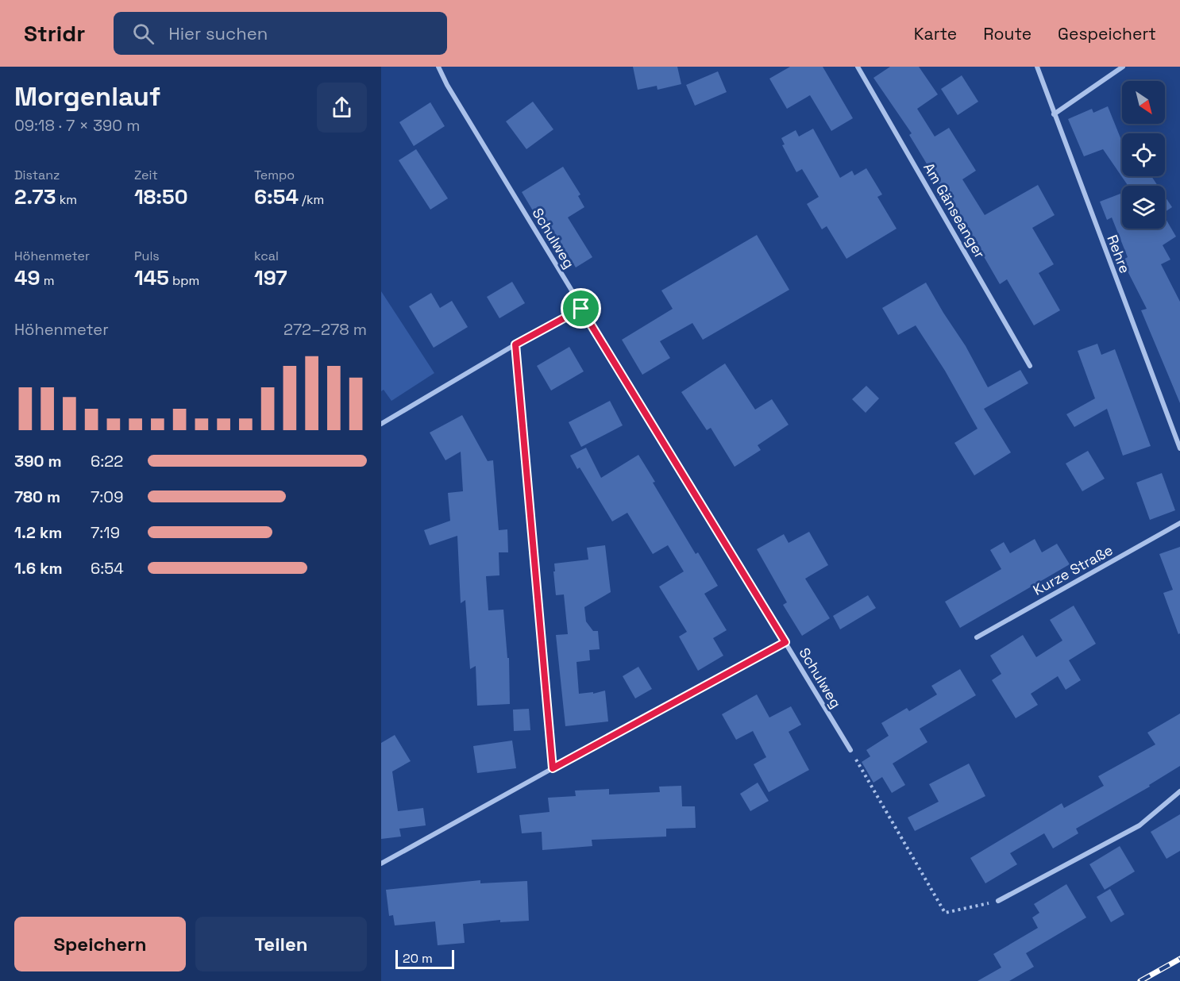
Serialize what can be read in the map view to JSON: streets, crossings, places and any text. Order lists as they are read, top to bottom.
{
  "streets": {
    "street": [
      "Am Gänseanger",
      "Schulweg",
      "Rehre",
      "Kurze Straße"
    ]
  },
  "scale_bar": "20 m",
  "north": "bottom right",
  "page": {
    "header": "Stridr",
    "search": "Hier suchen",
    "nav": ["Karte", "Route", "Gespeichert"],
    "heading": ["Morgenlauf", "09:18 · 7 × 390 m"],
    "stats": [
      ["Distanz", "2.73 km"],
      ["Zeit", "18:50"],
      ["Tempo", "6:54 /km"],
      ["Höhenmeter", "49 m"],
      ["Puls", "145 bpm"],
      ["kcal", "197"]
    ],
    "chart": ["Höhenmeter", "272–278 m"],
    "list": [
      {
        "name": "390 m",
        "note": "6:22"
      },
      {
        "name": "780 m",
        "note": "7:09"
      },
      {
        "name": "1.2 km",
        "note": "7:19"
      },
      {
        "name": "1.6 km",
        "note": "6:54"
      }
    ],
    "buttons": ["Speichern", "Teilen"],
    "scale": "20 m"
  }
}
